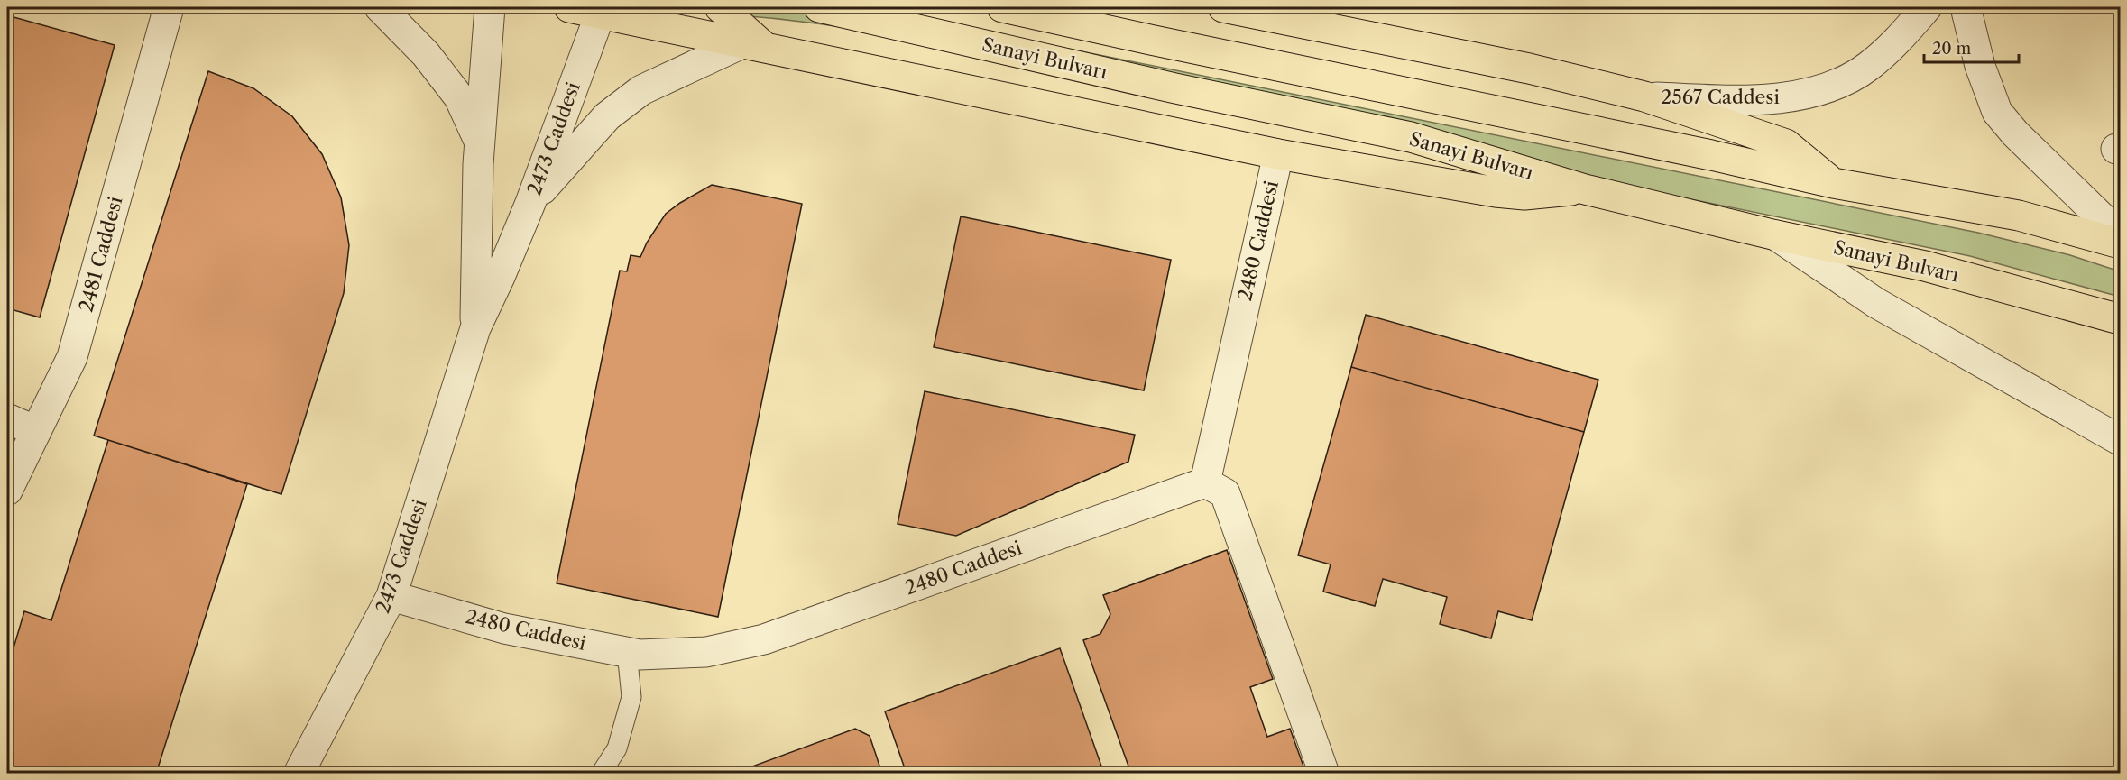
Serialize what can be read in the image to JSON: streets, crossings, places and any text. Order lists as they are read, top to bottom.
{
  "streets": {
    "main road": ["Sanayi Bulvarı"],
    "street": [
      "2567 Caddesi",
      "2473 Caddesi",
      "2480 Caddesi",
      "2481 Caddesi"
    ]
  },
  "crossings": [
    ["2473 Caddesi", "2480 Caddesi"]
  ],
  "scale_bar": "20 m"
}
